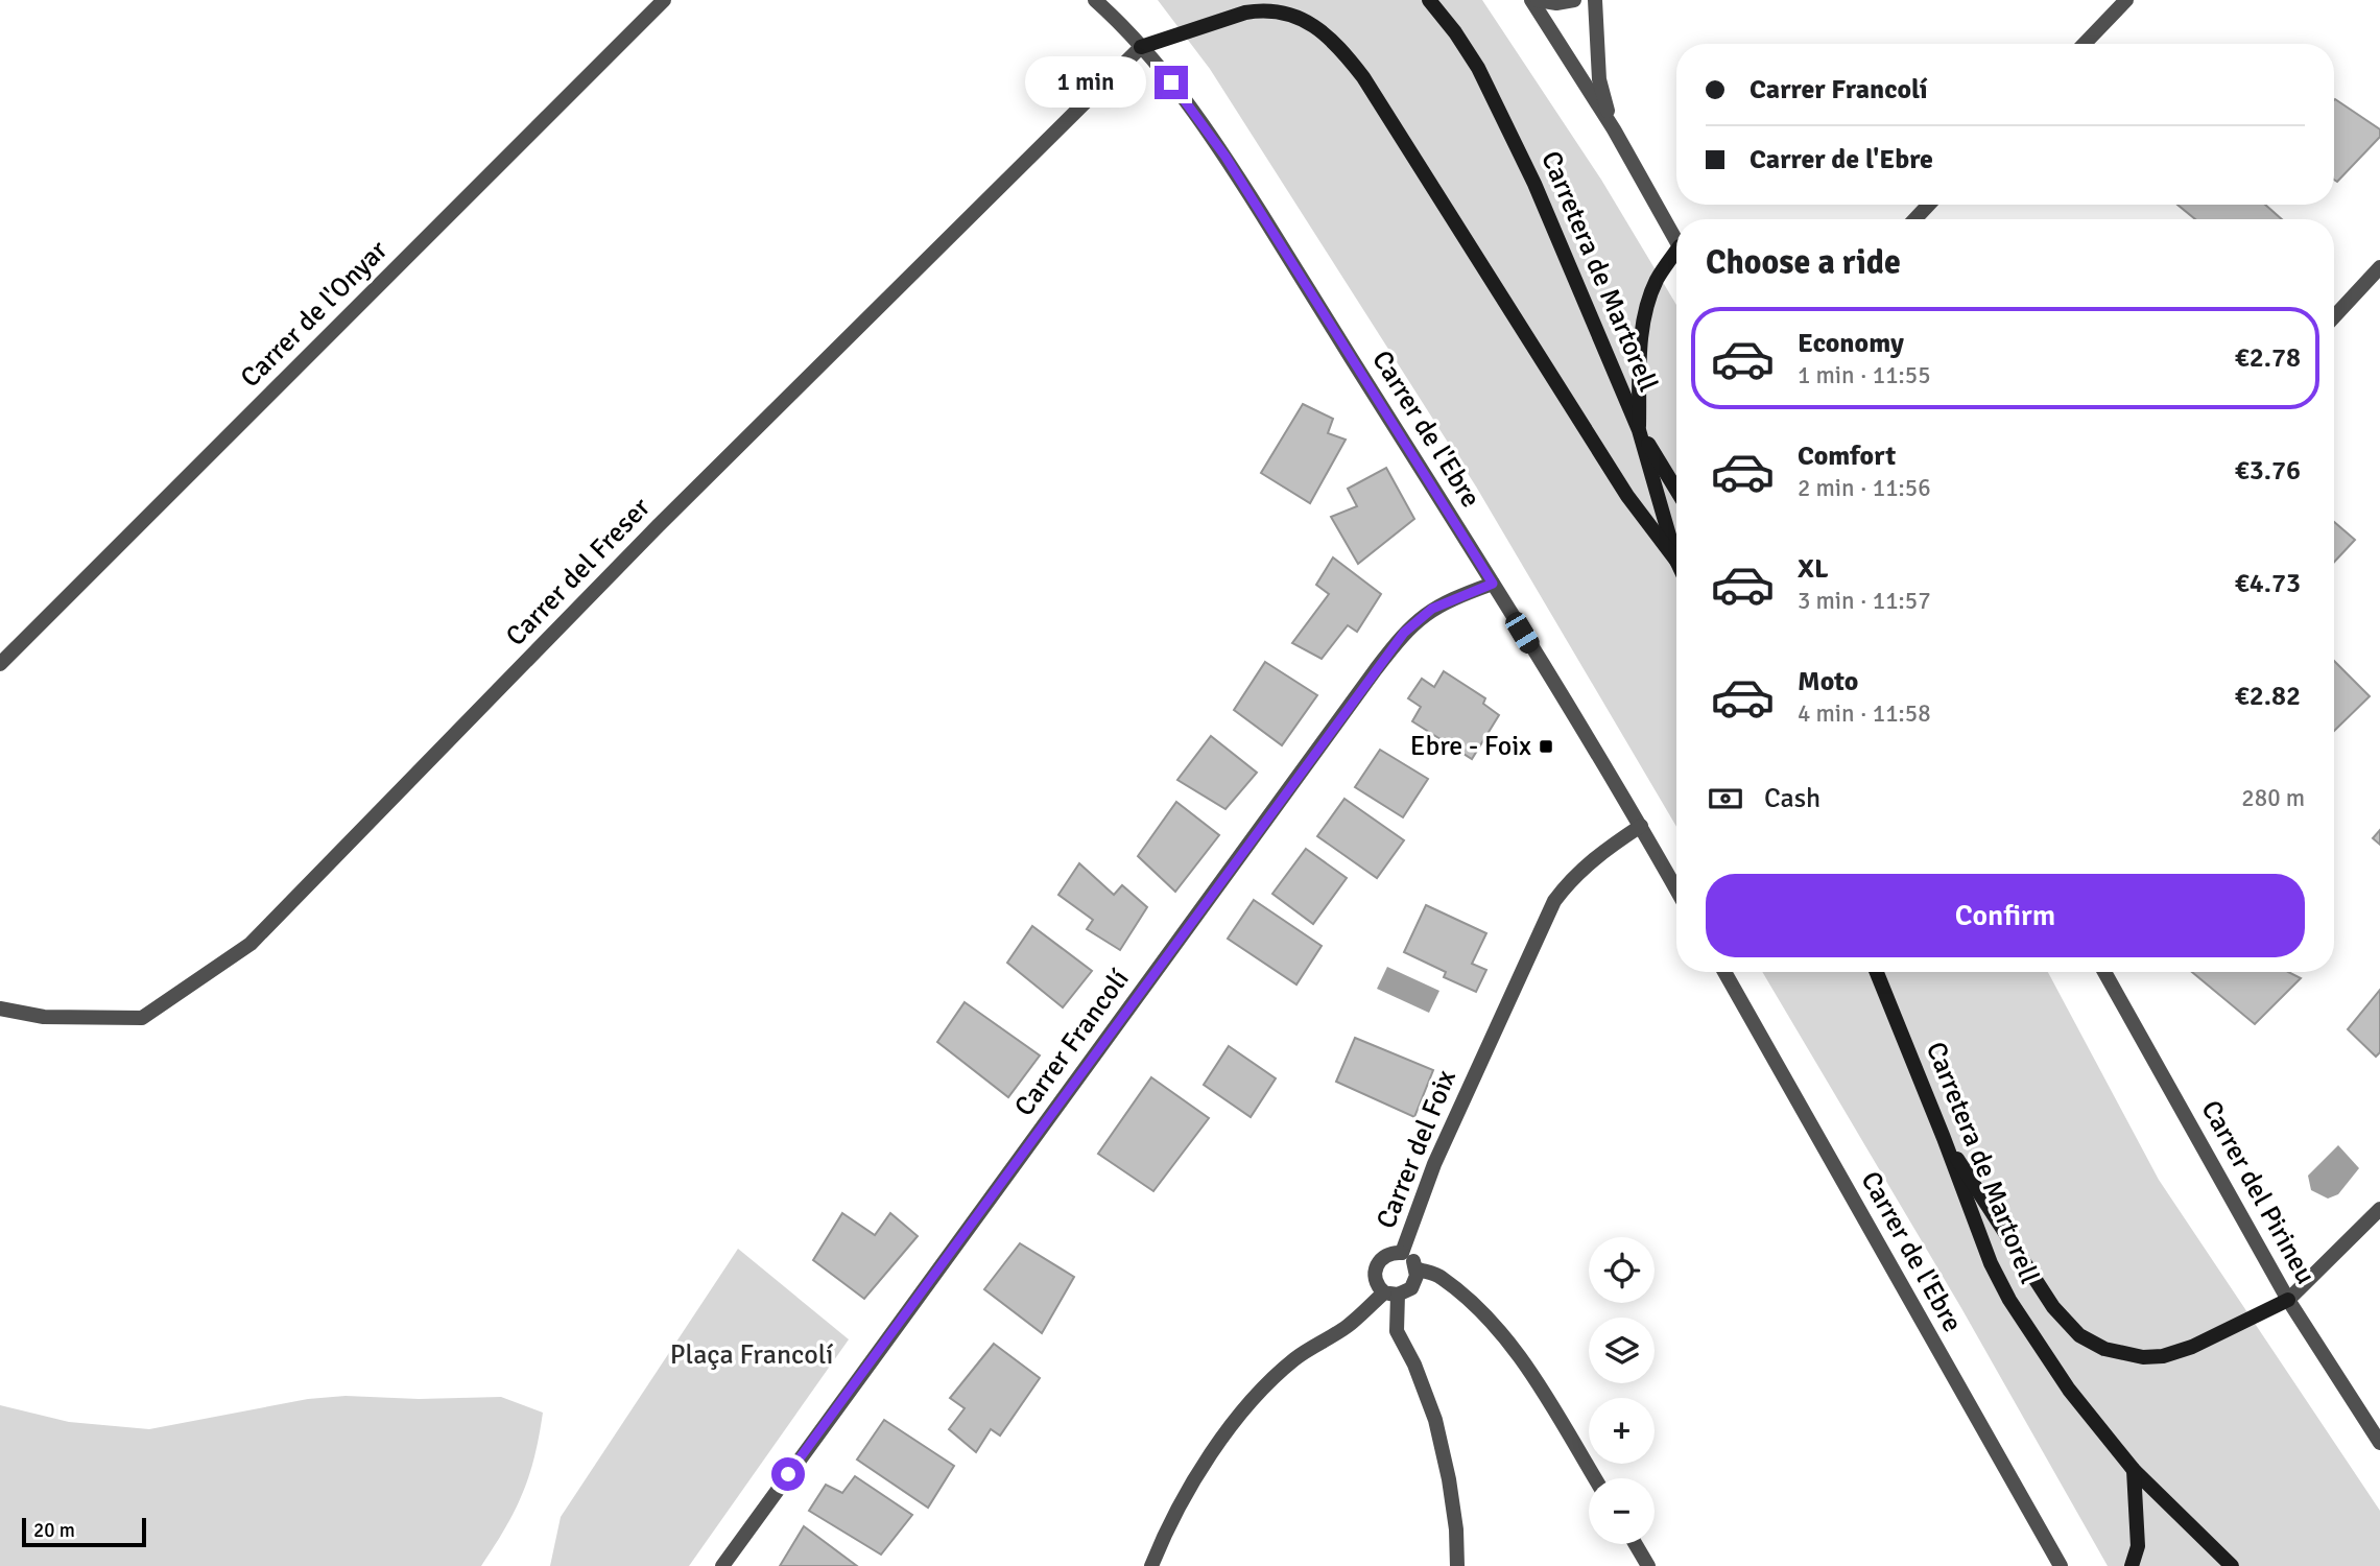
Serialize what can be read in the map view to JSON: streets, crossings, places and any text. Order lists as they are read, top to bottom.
{
  "streets": {
    "main road": ["Carretera de Martorell"],
    "street": [
      "Carrer de l'Onyar",
      "Carrer de l'Ebre",
      "Carrer del Freser",
      "Carrer Francolí",
      "Carrer del Foix",
      "Carrer del Pirineu"
    ]
  },
  "crossings": [
    ["Carrer de l'Ebre", "Carrer del Freser"],
    ["Carrer de l'Ebre", "Carrer Francolí"],
    ["Carrer de l'Ebre", "Carrer del Foix"]
  ],
  "parks": ["Plaça Francolí"],
  "places": {
    "transit": ["Ebre - Foix"]
  },
  "scale_bar": "20 m",
  "page": {
    "banner": ["Carrer Francolí", "Carrer de l'Ebre"],
    "bubble": "1 min",
    "heading": "Choose a ride",
    "list": [
      {
        "name": "Economy",
        "note": "1 min · 11:55",
        "value": "€2.78"
      },
      {
        "name": "Comfort",
        "note": "2 min · 11:56",
        "value": "€3.76"
      },
      {
        "name": "XL",
        "note": "3 min · 11:57",
        "value": "€4.73"
      },
      {
        "name": "Moto",
        "note": "4 min · 11:58",
        "value": "€2.82"
      }
    ],
    "pay": ["Cash", "280 m"],
    "buttons": "Confirm",
    "map_buttons": ["+", "−"],
    "scale": "20 m"
  }
}
